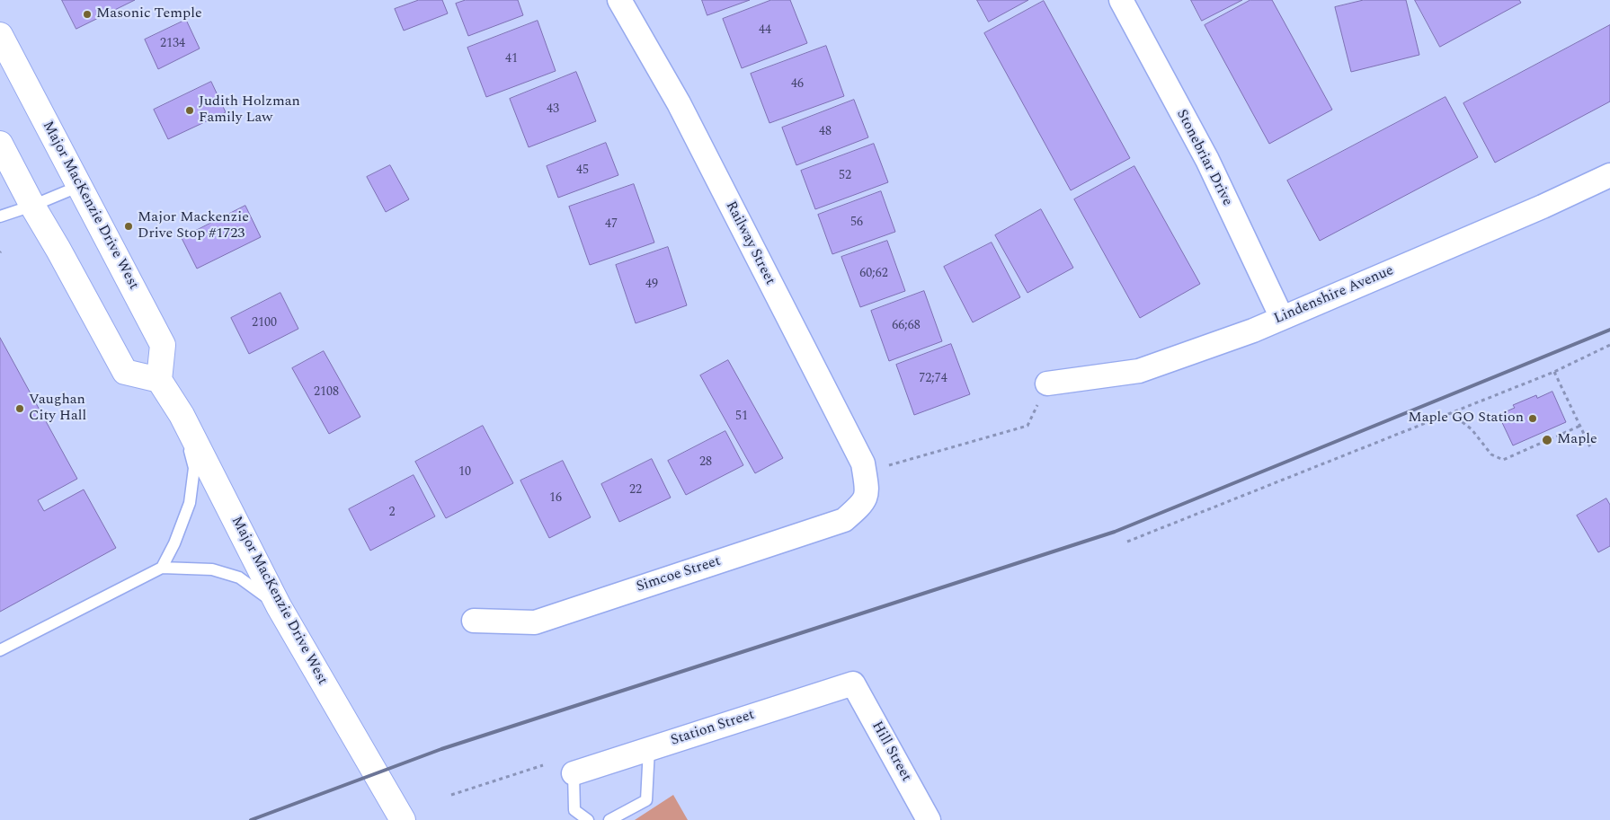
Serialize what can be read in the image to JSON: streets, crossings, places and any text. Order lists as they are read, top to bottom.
{
  "streets": {
    "main road": ["Major MacKenzie Drive West"],
    "street": [
      "Stonebriar Drive",
      "Railway Street",
      "Lindenshire Avenue",
      "Simcoe Street",
      "Station Street",
      "Hill Street"
    ]
  },
  "crossings": [
    ["Stonebriar Drive", "Lindenshire Avenue"],
    ["Railway Street", "Simcoe Street"],
    ["Station Street", "Hill Street"]
  ],
  "places": [
    "Masonic Temple",
    "Judith Holzman Family Law",
    "Major Mackenzie Drive Stop #1723",
    "Vaughan City Hall",
    "Maple GO Station",
    "Maple"
  ],
  "house_numbers": [
    "44",
    "2134",
    "41",
    "46",
    "43",
    "48",
    "45",
    "52",
    "56",
    "47",
    "60;62",
    "49",
    "2100",
    "66;68",
    "72;74",
    "2108",
    "51",
    "28",
    "10",
    "22",
    "16",
    "2"
  ]
}
